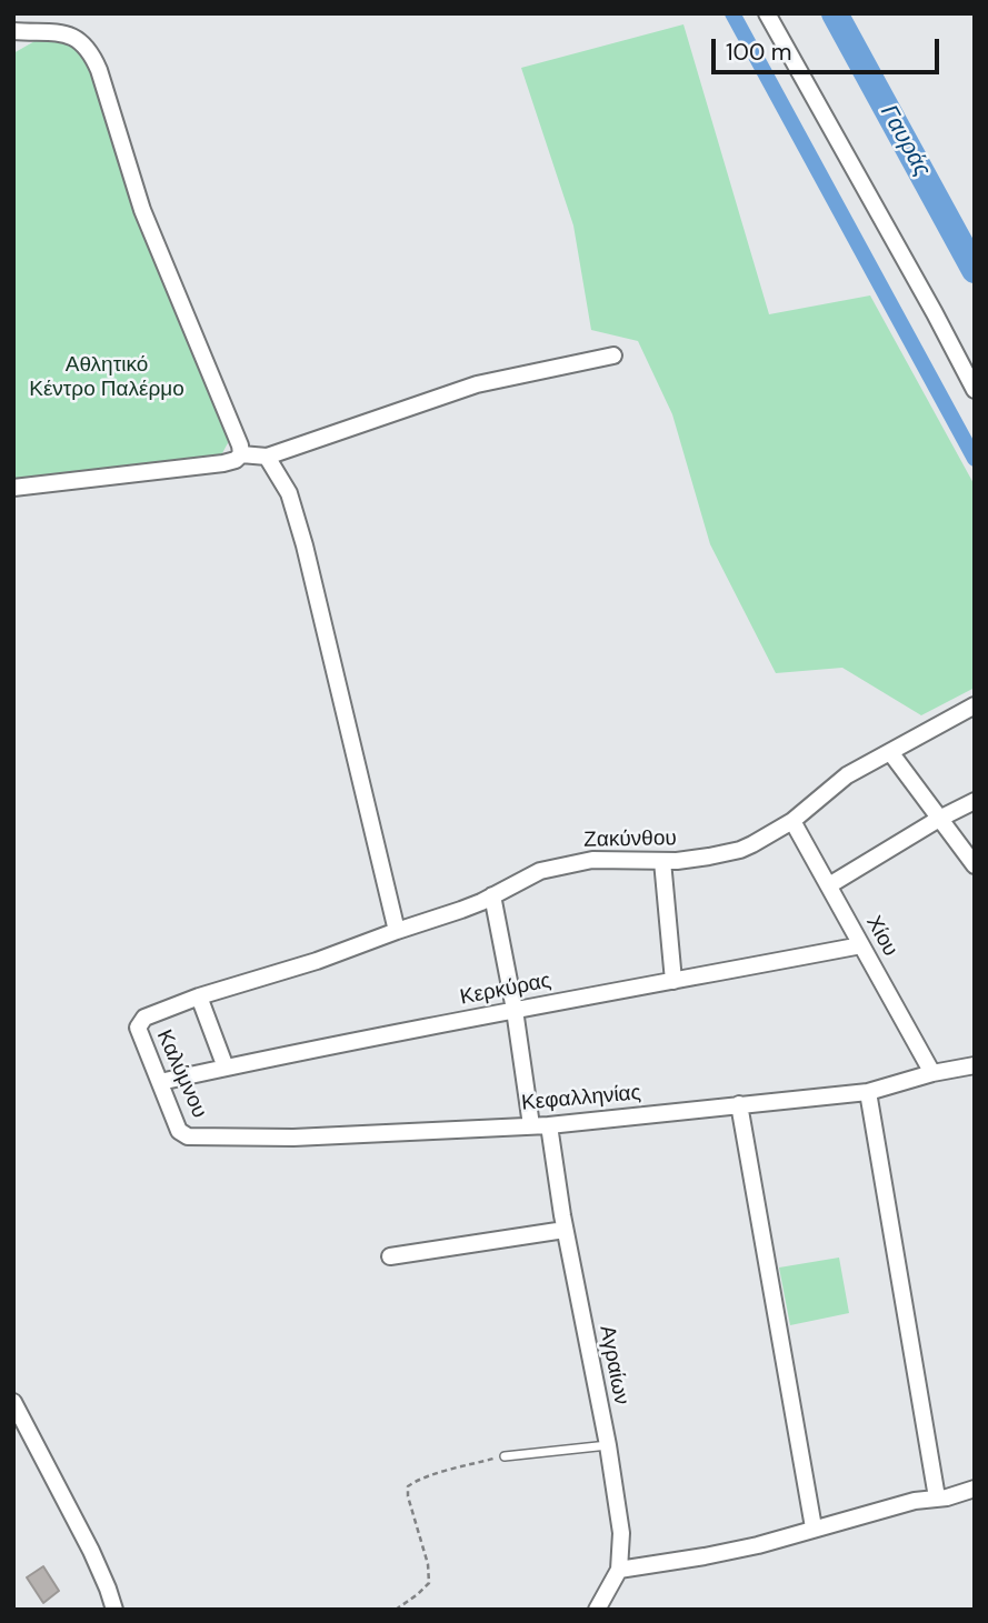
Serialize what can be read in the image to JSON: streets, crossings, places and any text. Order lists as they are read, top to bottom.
{
  "streets": {
    "street": [
      "Ζακύνθου",
      "Χίου",
      "Κερκύρας",
      "Καλύμνου",
      "Κεφαλληνίας",
      "Αγραίων"
    ]
  },
  "crossings": [
    ["Ζακύνθου", "Χίου"],
    ["Ζακύνθου", "Καλύμνου"],
    ["Χίου", "Κερκύρας"],
    ["Χίου", "Κεφαλληνίας"],
    ["Κερκύρας", "Καλύμνου"],
    ["Καλύμνου", "Κεφαλληνίας"],
    ["Κεφαλληνίας", "Αγραίων"]
  ],
  "water": ["Γαυράς"],
  "parks": ["Αθλητικό Κέντρο Παλέρμο"],
  "scale_bar": "100 m"
}
